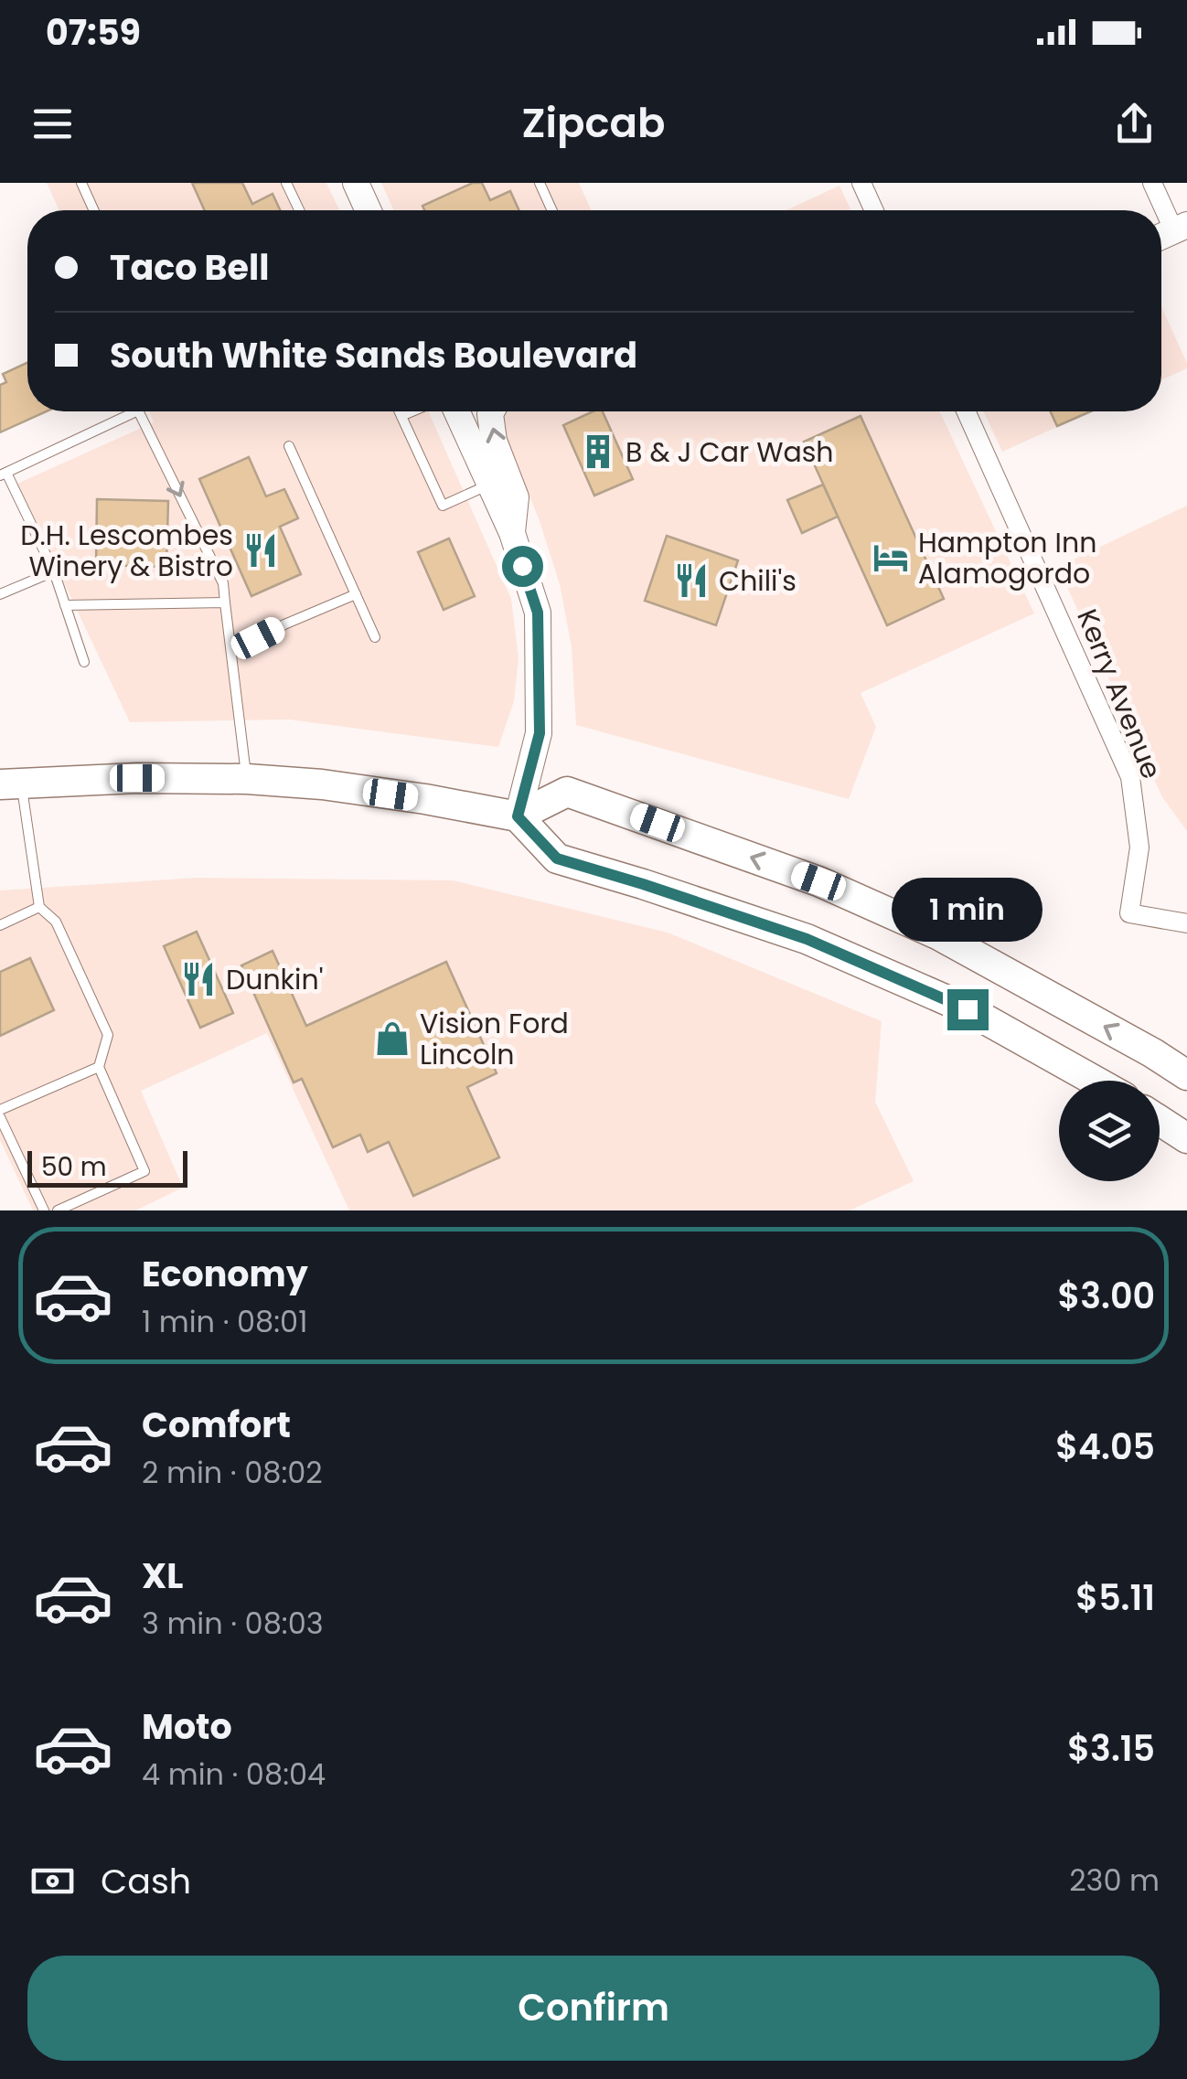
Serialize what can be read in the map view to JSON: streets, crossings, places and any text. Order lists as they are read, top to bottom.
{
  "streets": {
    "street": ["Kerry Avenue"]
  },
  "places": {
    "building": ["B & J Car Wash"],
    "restaurant": ["D.H. Lescombes Winery & Bistro", "Chili's", "Dunkin'"],
    "hotel": ["Hampton Inn Alamogordo"],
    "shop": ["Vision Ford Lincoln"]
  },
  "scale_bar": "50 m",
  "page": {
    "status": "07:59",
    "header": "Zipcab",
    "banner": ["Taco Bell", "South White Sands Boulevard"],
    "bubble": "1 min",
    "scale": "50 m",
    "list": [
      {
        "name": "Economy",
        "note": "1 min · 08:01",
        "value": "$3.00"
      },
      {
        "name": "Comfort",
        "note": "2 min · 08:02",
        "value": "$4.05"
      },
      {
        "name": "XL",
        "note": "3 min · 08:03",
        "value": "$5.11"
      },
      {
        "name": "Moto",
        "note": "4 min · 08:04",
        "value": "$3.15"
      }
    ],
    "pay": ["Cash", "230 m"],
    "buttons": "Confirm"
  }
}
